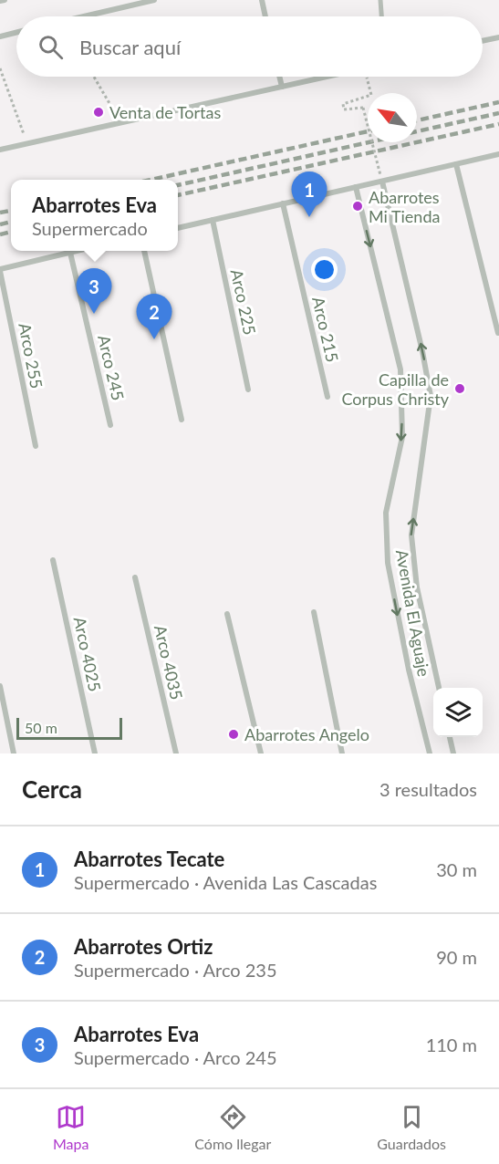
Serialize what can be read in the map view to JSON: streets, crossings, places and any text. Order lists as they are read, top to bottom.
{
  "streets": {
    "street": [
      "Arco 225",
      "Arco 215",
      "Arco 255",
      "Arco 245",
      "Avenida El Aguaje",
      "Arco 4025",
      "Arco 4035"
    ]
  },
  "places": [
    "Venta de Tortas",
    "Abarrotes Mi Tienda",
    "Capilla de Corpus Christy",
    "Abarrotes Angelo"
  ],
  "scale_bar": "50 m",
  "north": "top left",
  "page": {
    "search": "Buscar aquí",
    "pins": ["1", "3", "2"],
    "popup": ["Abarrotes Eva", "Supermercado"],
    "scale": "50 m",
    "heading": ["Cerca", "3 resultados"],
    "list": [
      {
        "mark": "1",
        "name": "Abarrotes Tecate",
        "note": "Supermercado · Avenida Las Cascadas",
        "value": "30 m"
      },
      {
        "mark": "2",
        "name": "Abarrotes Ortiz",
        "note": "Supermercado · Arco 235",
        "value": "90 m"
      },
      {
        "mark": "3",
        "name": "Abarrotes Eva",
        "note": "Supermercado · Arco 245",
        "value": "110 m"
      }
    ],
    "nav": ["Mapa", "Cómo llegar", "Guardados"]
  }
}
